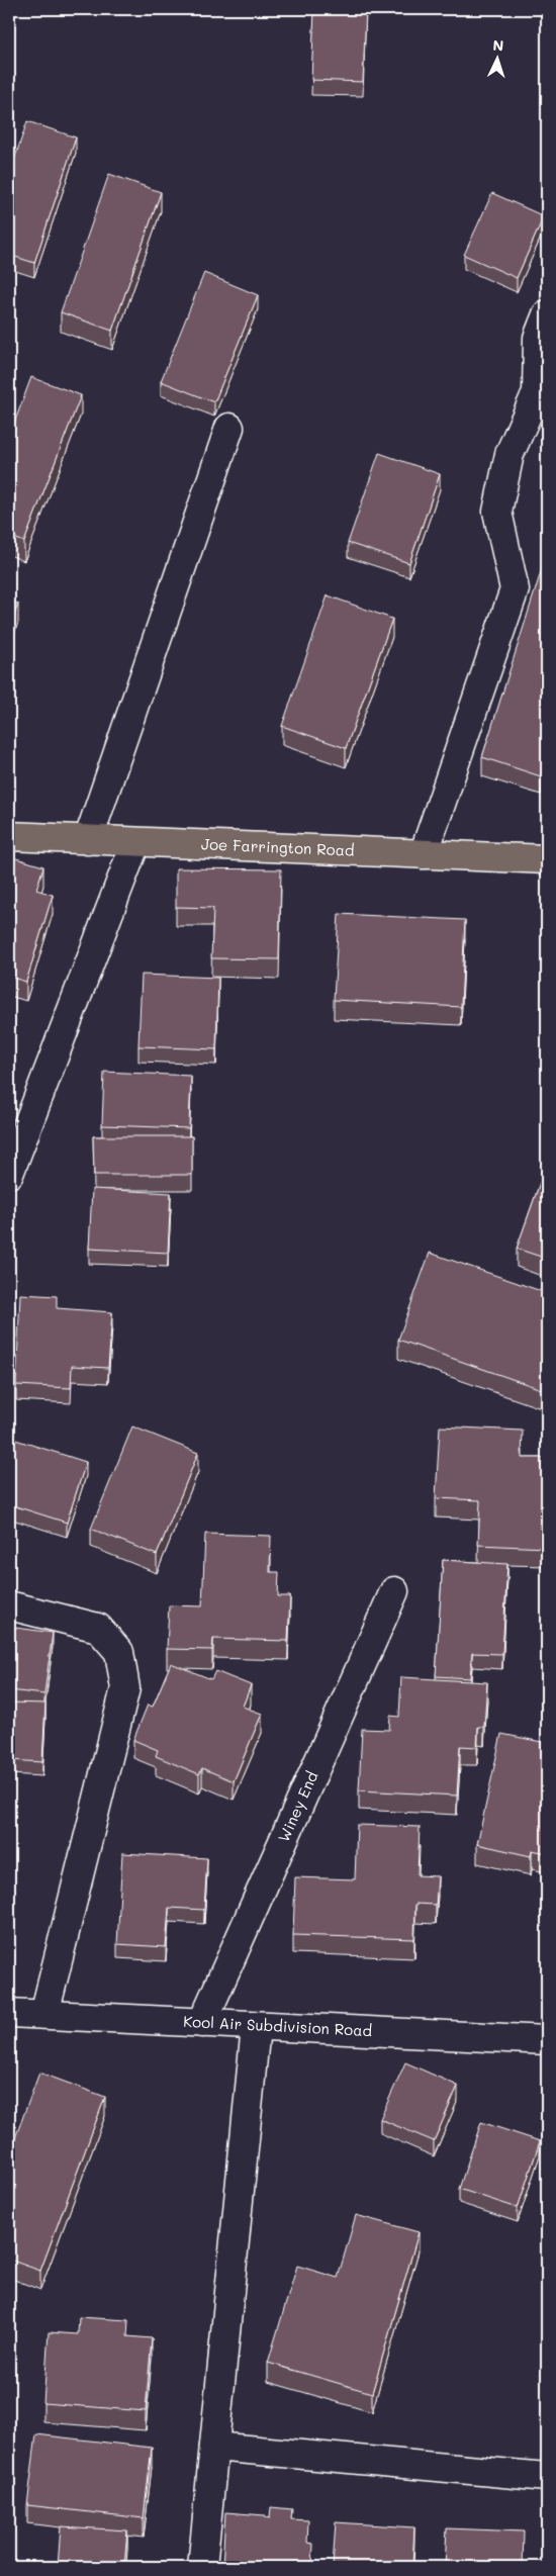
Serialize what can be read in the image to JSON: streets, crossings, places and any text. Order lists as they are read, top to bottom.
{
  "streets": {
    "main road": ["Joe Farrington Road"],
    "street": ["Winey End", "Kool Air Subdivision Road"]
  },
  "crossings": [
    ["Winey End", "Kool Air Subdivision Road"]
  ],
  "north": "top"
}
